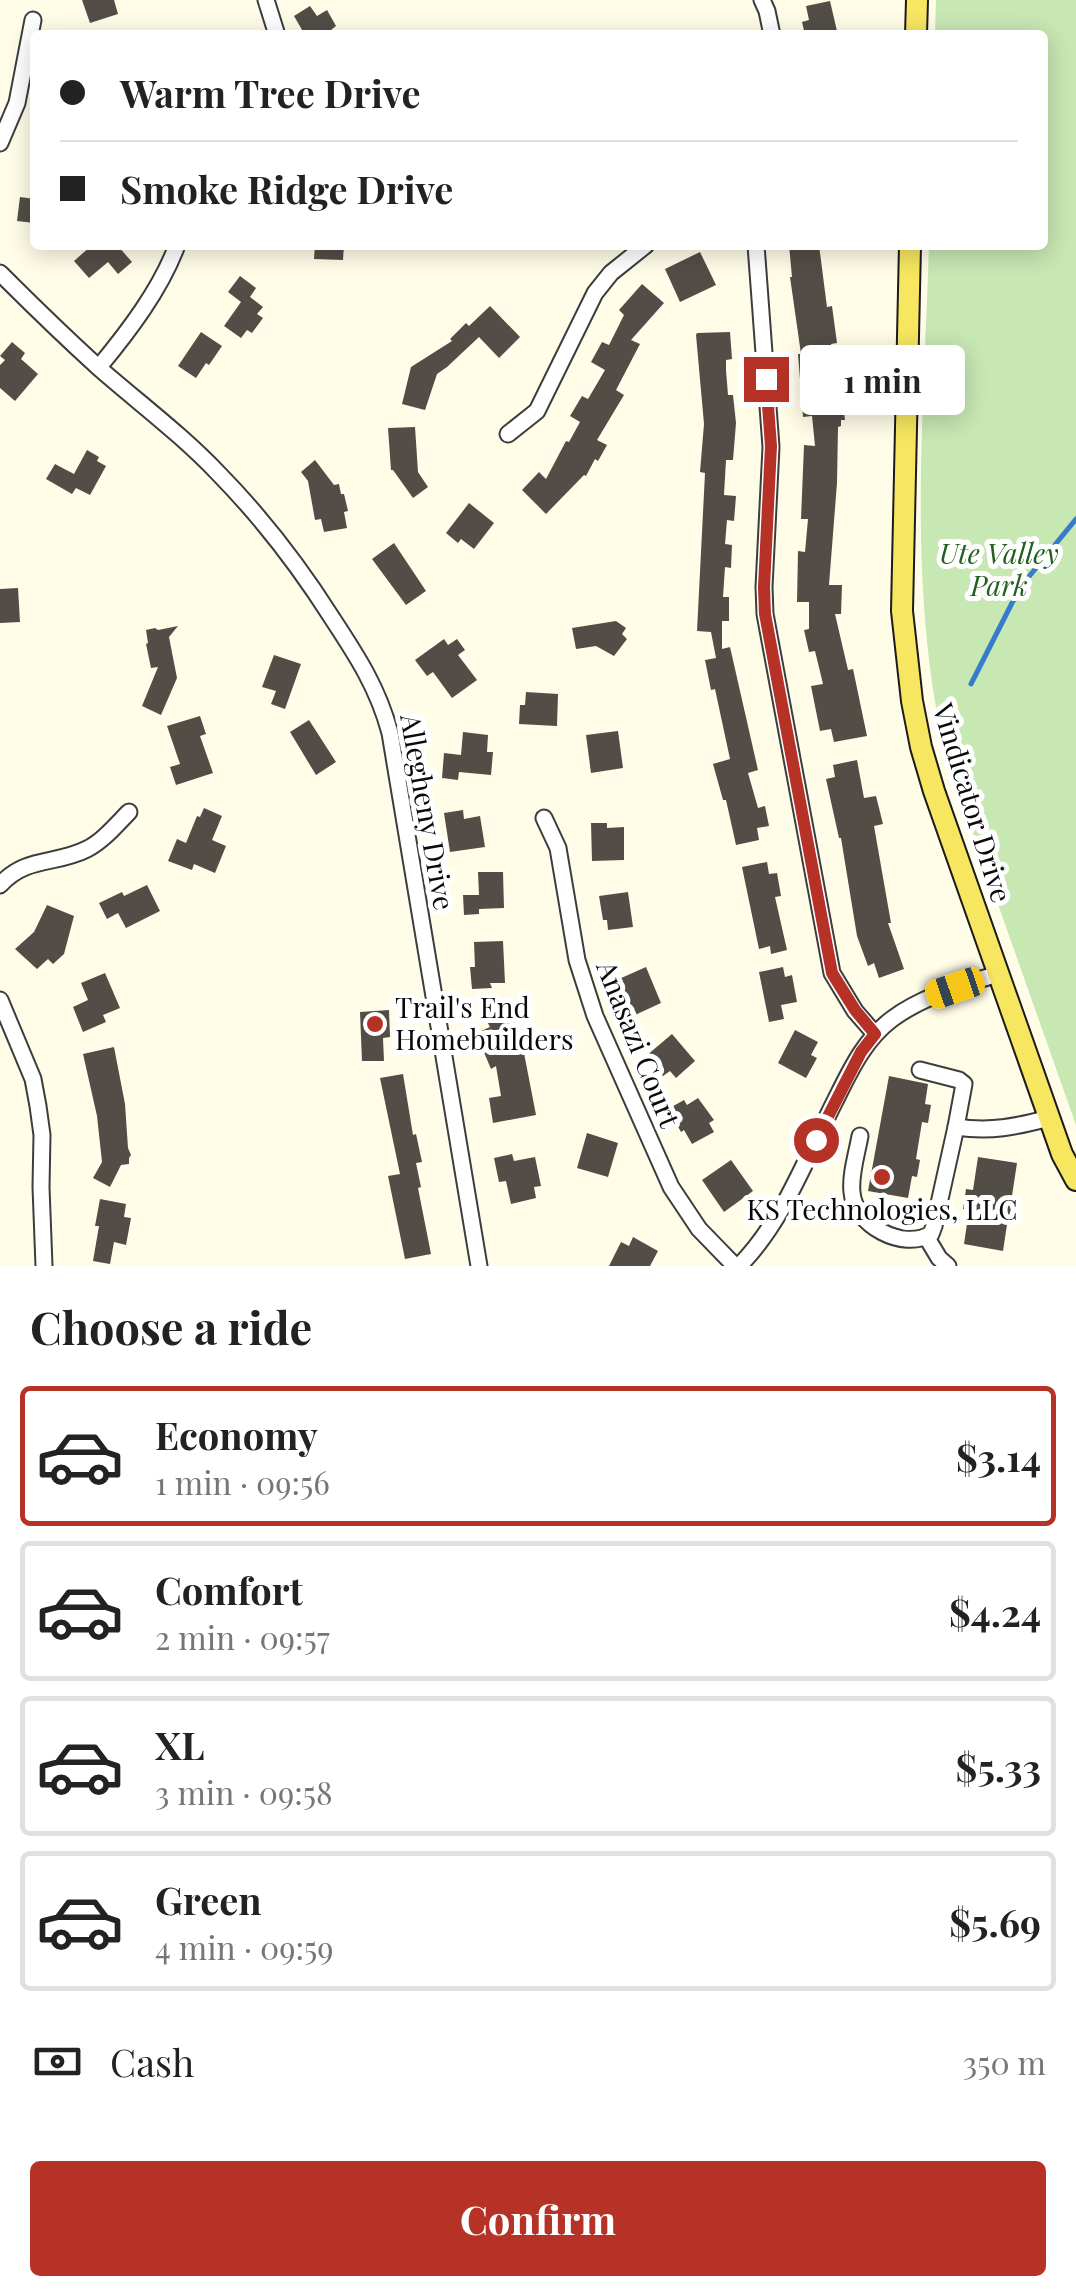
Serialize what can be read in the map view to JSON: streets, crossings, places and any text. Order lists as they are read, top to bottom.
{
  "streets": {
    "main road": ["Vindicator Drive"],
    "street": ["Allegheny Drive", "Anasazi Court"]
  },
  "parks": ["Ute Valley Park"],
  "places": ["Trail's End Homebuilders", "KS Technologies, LLC"],
  "page": {
    "banner": ["Warm Tree Drive", "Smoke Ridge Drive"],
    "bubble": "1 min",
    "heading": "Choose a ride",
    "list": [
      {
        "name": "Economy",
        "note": "1 min · 09:56",
        "value": "$3.14"
      },
      {
        "name": "Comfort",
        "note": "2 min · 09:57",
        "value": "$4.24"
      },
      {
        "name": "XL",
        "note": "3 min · 09:58",
        "value": "$5.33"
      },
      {
        "name": "Green",
        "note": "4 min · 09:59",
        "value": "$5.69"
      }
    ],
    "pay": ["Cash", "350 m"],
    "buttons": "Confirm"
  }
}
